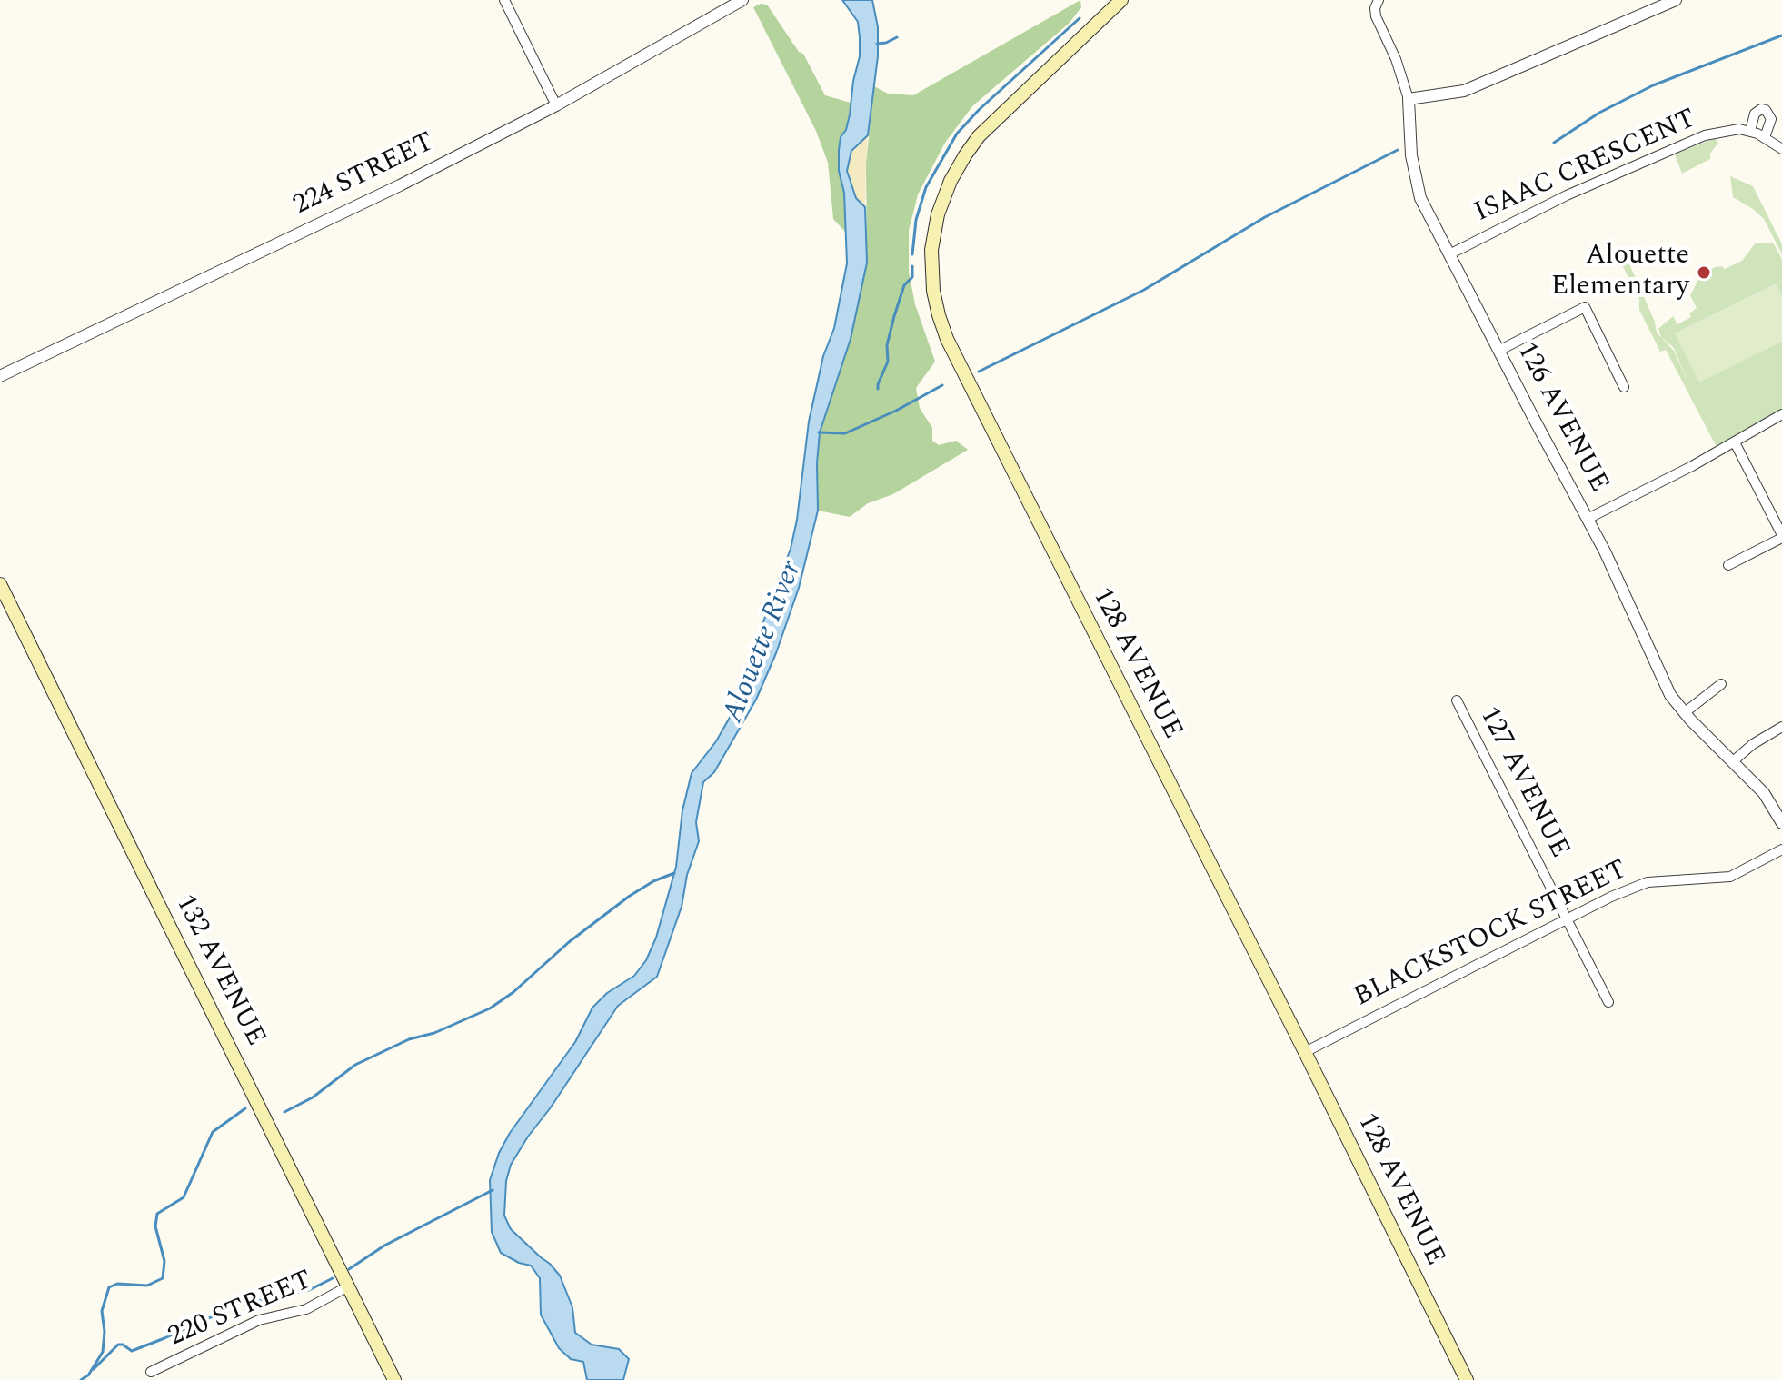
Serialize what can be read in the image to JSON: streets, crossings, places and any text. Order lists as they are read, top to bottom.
{
  "streets": {
    "main road": ["128 AVENUE", "132 AVENUE"],
    "street": [
      "ISAAC CRESCENT",
      "224 STREET",
      "126 AVENUE",
      "127 AVENUE",
      "BLACKSTOCK STREET",
      "220 STREET"
    ]
  },
  "crossings": [
    ["ISAAC CRESCENT", "126 AVENUE"],
    ["128 AVENUE", "BLACKSTOCK STREET"],
    ["127 AVENUE", "BLACKSTOCK STREET"],
    ["132 AVENUE", "220 STREET"]
  ],
  "water": ["Alouette River"],
  "places": ["Alouette Elementary"]
}
